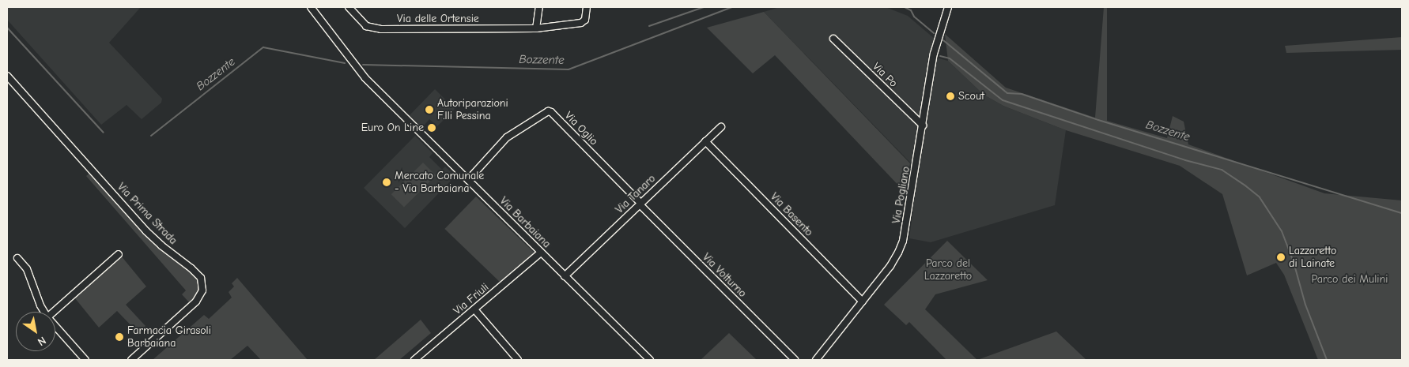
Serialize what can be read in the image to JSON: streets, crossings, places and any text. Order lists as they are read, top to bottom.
{
  "streets": {
    "street": [
      "Via delle Ortensie",
      "Via Po",
      "Via Oglio",
      "Via Tanaro",
      "Via Pogliano",
      "Via Prima Strada",
      "Via Basento",
      "Via Barbaiana",
      "Via Volturno",
      "Via Friuli"
    ]
  },
  "crossings": [
    ["Via Po", "Via Pogliano"],
    ["Via Oglio", "Via Tanaro"],
    ["Via Oglio", "Via Barbaiana"],
    ["Via Oglio", "Via Volturno"],
    ["Via Tanaro", "Via Basento"],
    ["Via Tanaro", "Via Barbaiana"],
    ["Via Tanaro", "Via Volturno"],
    ["Via Pogliano", "Via Basento"],
    ["Via Barbaiana", "Via Friuli"]
  ],
  "water": ["Bozzente"],
  "parks": ["Parco del Lazzaretto", "Parco dei Mulini"],
  "places": [
    "Scout",
    "Autoriparazioni F.lli Pessina",
    "Euro On Line",
    "Mercato Comunale - Via Barbaiana",
    "Lazzaretto di Lainate",
    "Farmacia Girasoli Barbaiana"
  ],
  "north": "bottom right"
}
